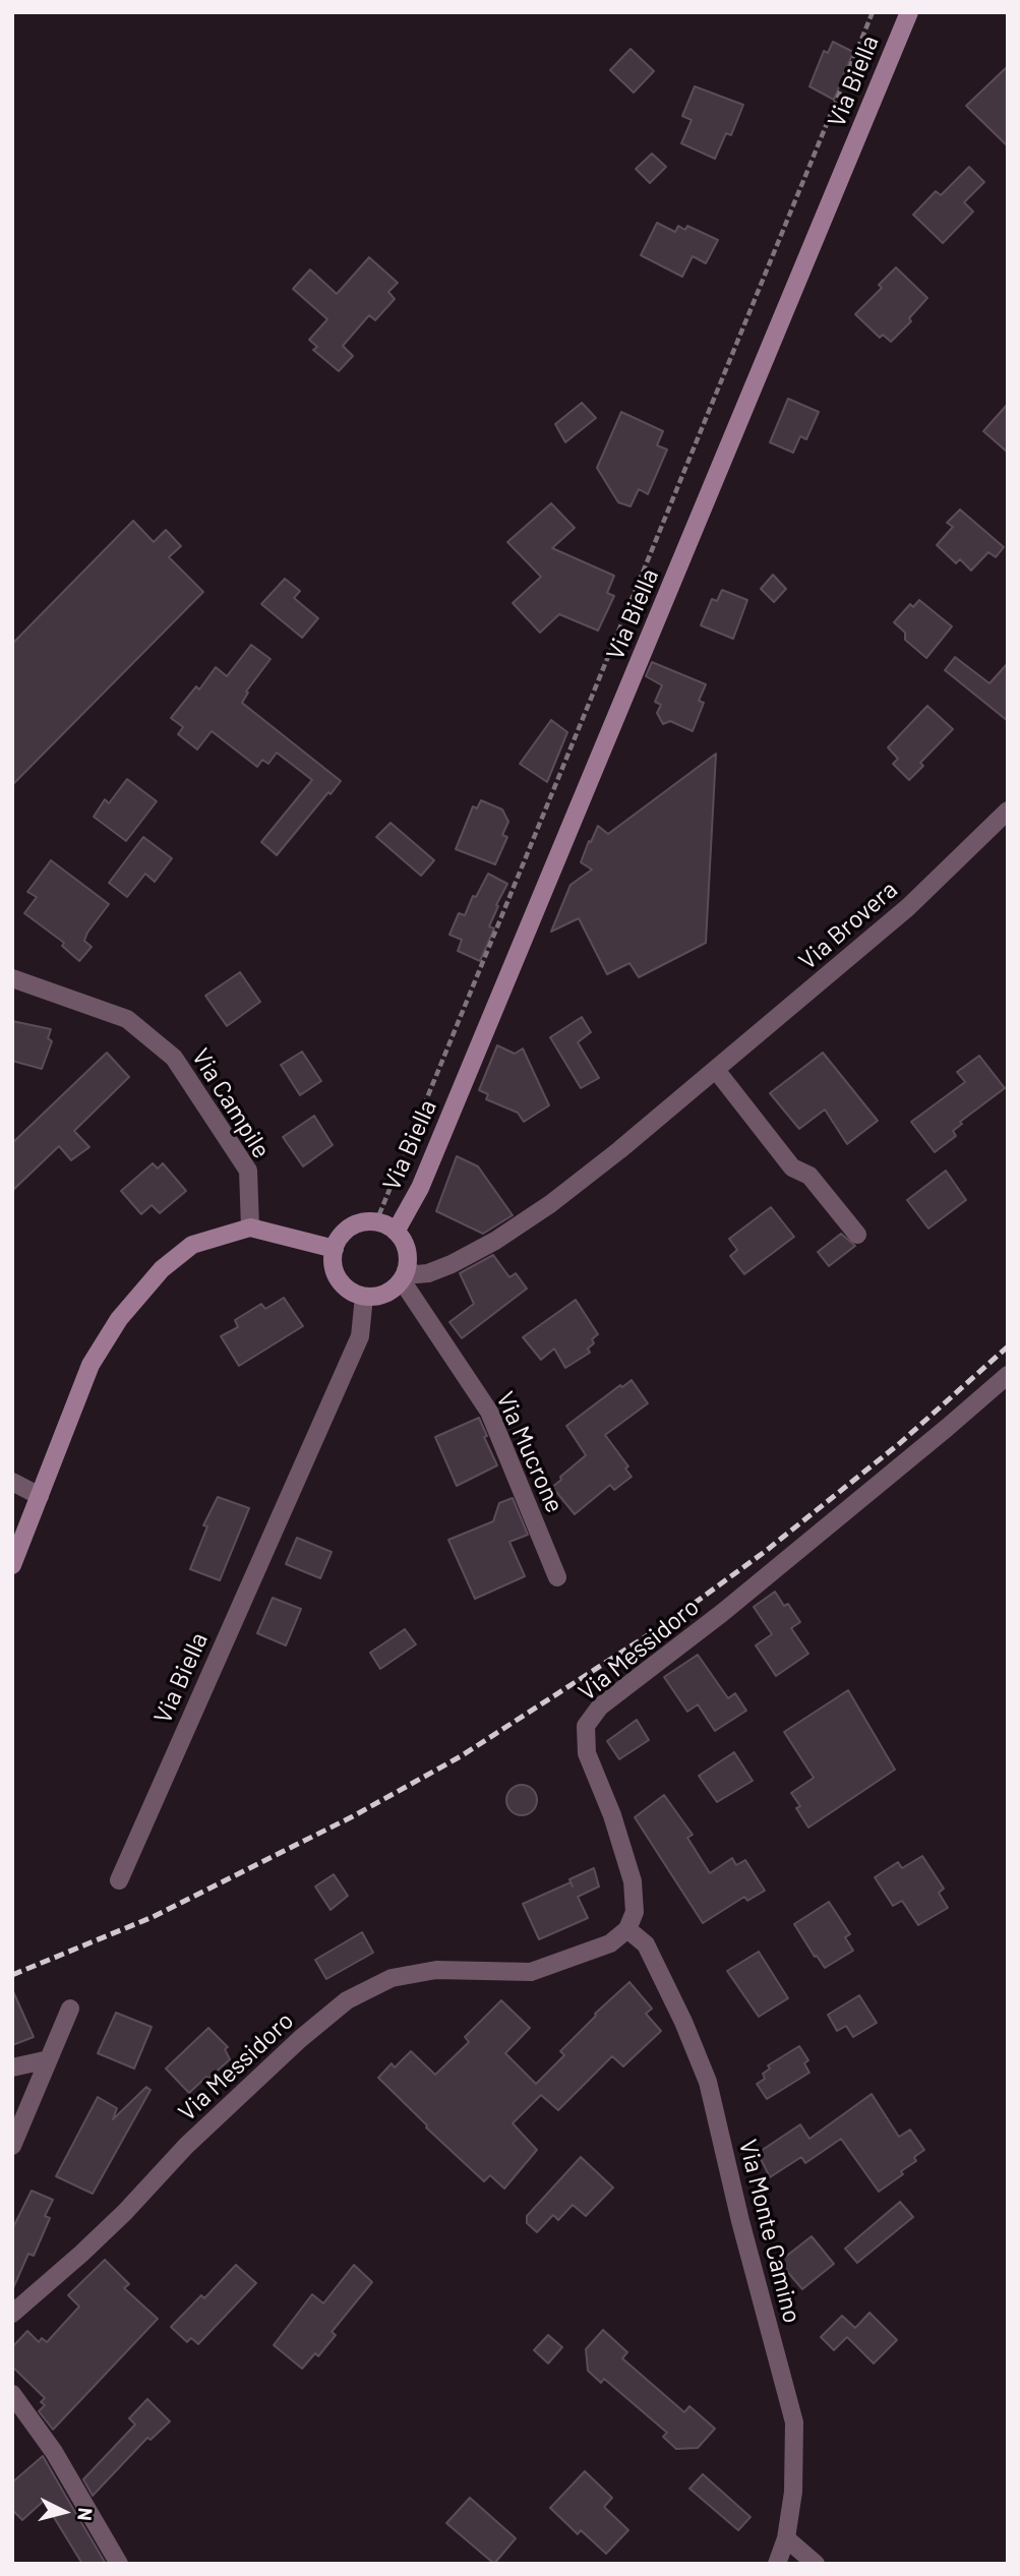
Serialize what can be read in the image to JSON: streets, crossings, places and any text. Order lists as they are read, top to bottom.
{
  "streets": {
    "street": [
      "Via Biella",
      "Via Brovera",
      "Via Campile",
      "Via Mucrone",
      "Via Messidoro",
      "Via Monte Camino"
    ]
  },
  "crossings": [
    ["Via Biella", "Via Brovera"],
    ["Via Biella", "Via Mucrone"],
    ["Via Brovera", "Via Mucrone"],
    ["Via Messidoro", "Via Monte Camino"]
  ],
  "north": "right"
}
